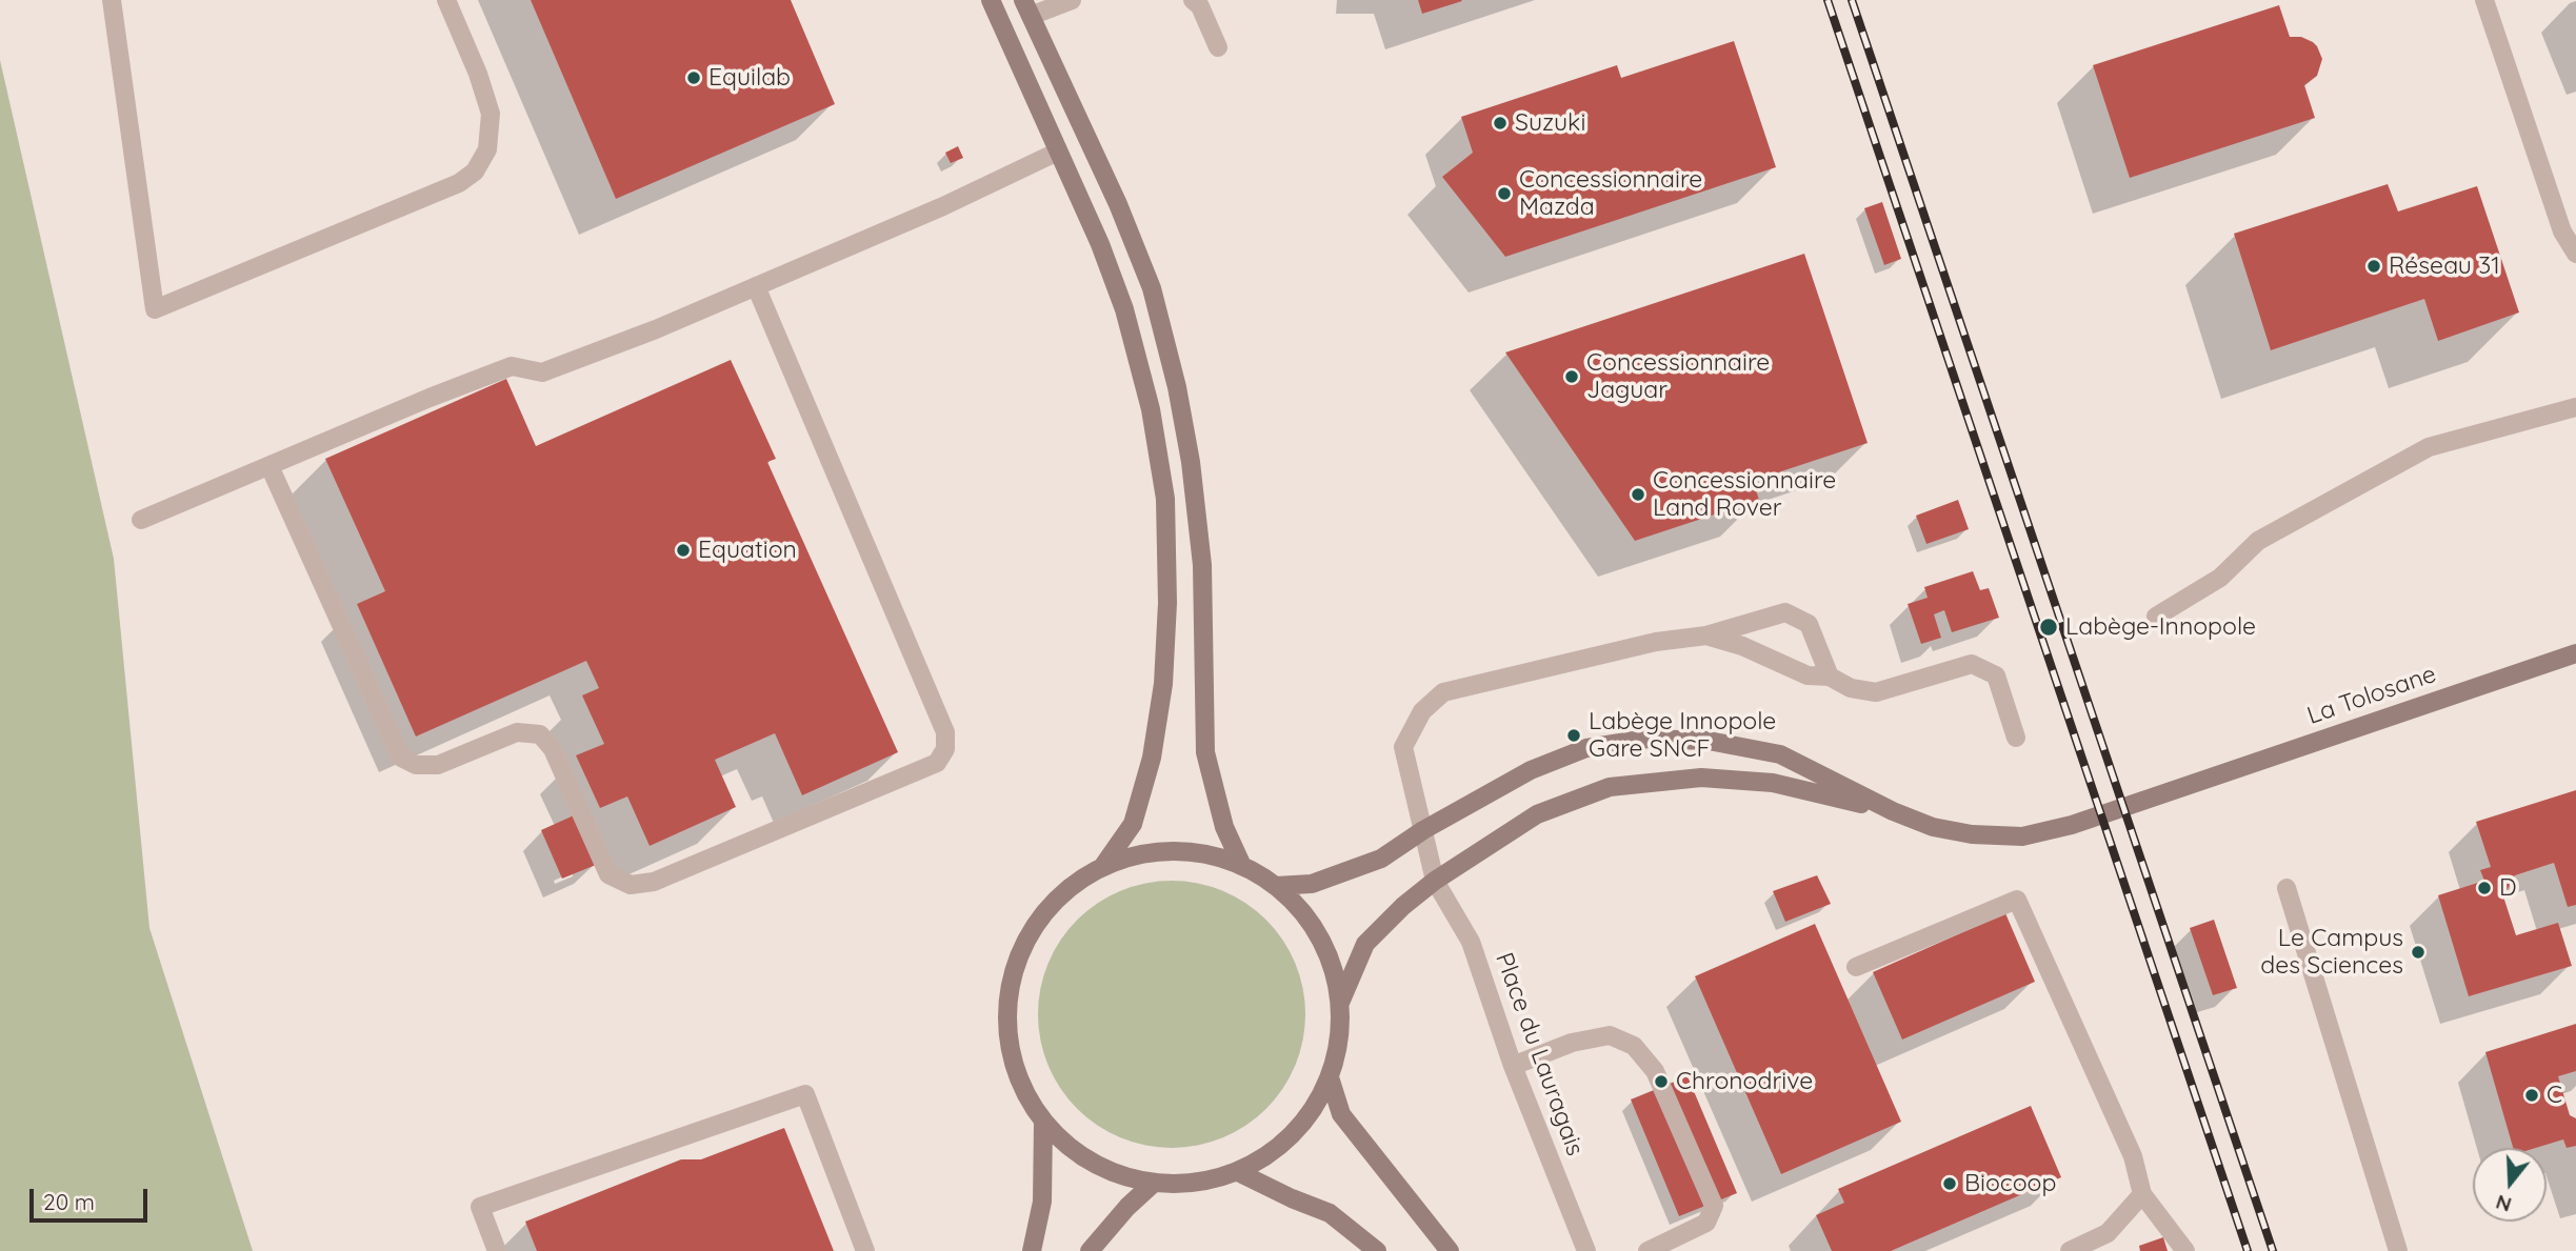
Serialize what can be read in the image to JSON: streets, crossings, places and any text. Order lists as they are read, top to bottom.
{
  "streets": {
    "main road": ["La Tolosane"],
    "street": ["Place du Lauragais"]
  },
  "places": [
    "Equilab",
    "Suzuki",
    "Concessionnaire Mazda",
    "Réseau 31",
    "Concessionnaire Jaguar",
    "Concessionnaire Land Rover",
    "Equation",
    "Labège-Innopole",
    "Labège Innopole Gare SNCF",
    "D",
    "Le Campus des Sciences",
    "Chronodrive",
    "C",
    "Biocoop"
  ],
  "scale_bar": "20 m",
  "north": "bottom"
}
